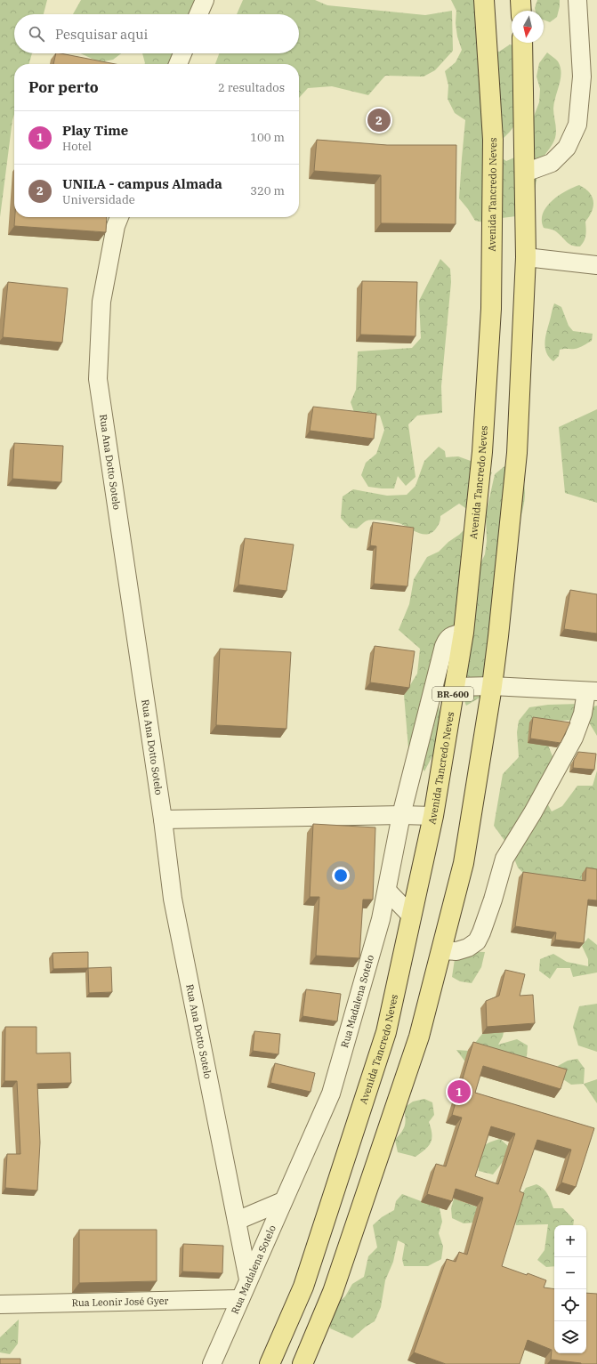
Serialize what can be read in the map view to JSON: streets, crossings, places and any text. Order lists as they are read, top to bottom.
{
  "streets": {
    "main road": ["Avenida Tancredo Neves", "BR-600"],
    "street": ["Rua Ana Dotto Sotelo", "Rua Madalena Sotelo", "Rua Leonir José Gyer"]
  },
  "crossings": [
    ["Avenida Tancredo Neves", "Rua Madalena Sotelo"],
    ["Rua Ana Dotto Sotelo", "Rua Madalena Sotelo"],
    ["Rua Madalena Sotelo", "Rua Leonir José Gyer"]
  ],
  "north": "bottom",
  "page": {
    "search": "Pesquisar aqui",
    "heading": ["Por perto", "2 resultados"],
    "pins": ["2", "1"],
    "list": [
      {
        "mark": "1",
        "name": "Play Time",
        "note": "Hotel",
        "value": "100 m"
      },
      {
        "mark": "2",
        "name": "UNILA - campus Almada",
        "note": "Universidade",
        "value": "320 m"
      }
    ],
    "map_buttons": ["+", "−"]
  }
}
